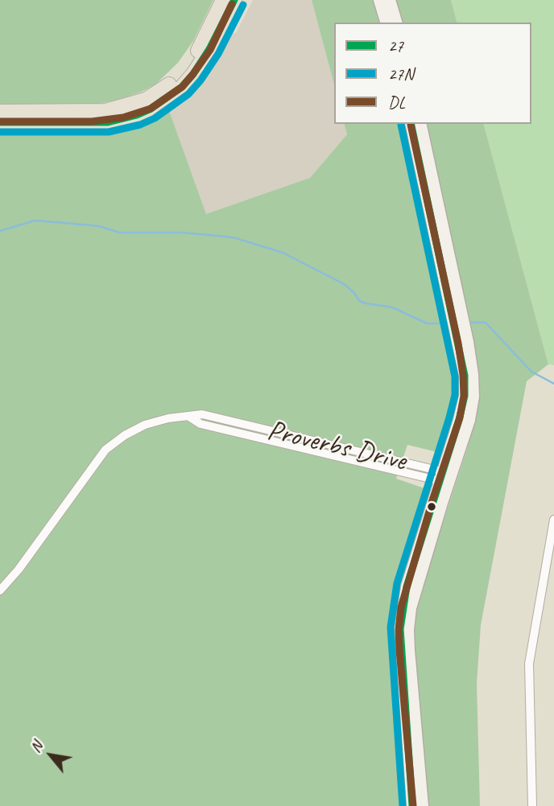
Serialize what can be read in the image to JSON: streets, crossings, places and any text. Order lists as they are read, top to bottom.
{
  "streets": {
    "street": ["Proverbs Drive"]
  },
  "lines": ["transit line 27", "transit line DL", "transit line 27N"],
  "legend": ["27", "27N", "DL"],
  "north": "top left"
}
